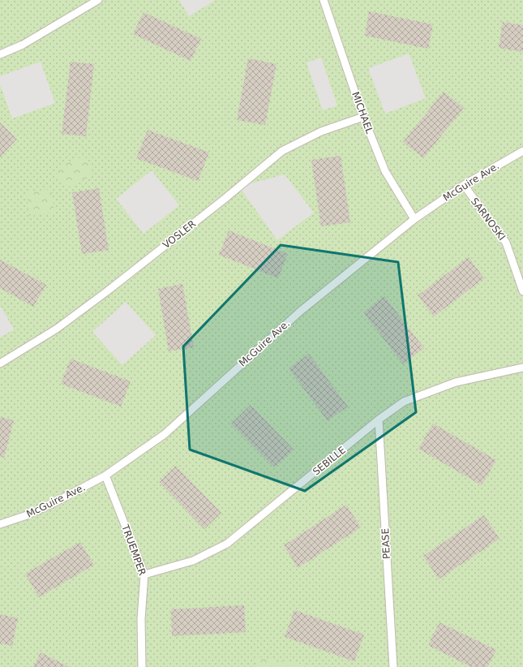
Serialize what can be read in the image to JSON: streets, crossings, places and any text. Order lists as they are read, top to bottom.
{
  "streets": {
    "lane": [
      "MICHAEL",
      "McGuire Ave.",
      "SARNOSKI",
      "VOSLER",
      "SEBILLE",
      "PEASE",
      "TRUEMPER"
    ]
  },
  "crossings": [
    ["MICHAEL", "McGuire Ave."],
    ["MICHAEL", "VOSLER"],
    ["McGuire Ave.", "SARNOSKI"],
    ["McGuire Ave.", "TRUEMPER"],
    ["SEBILLE", "PEASE"],
    ["SEBILLE", "TRUEMPER"]
  ]
}
